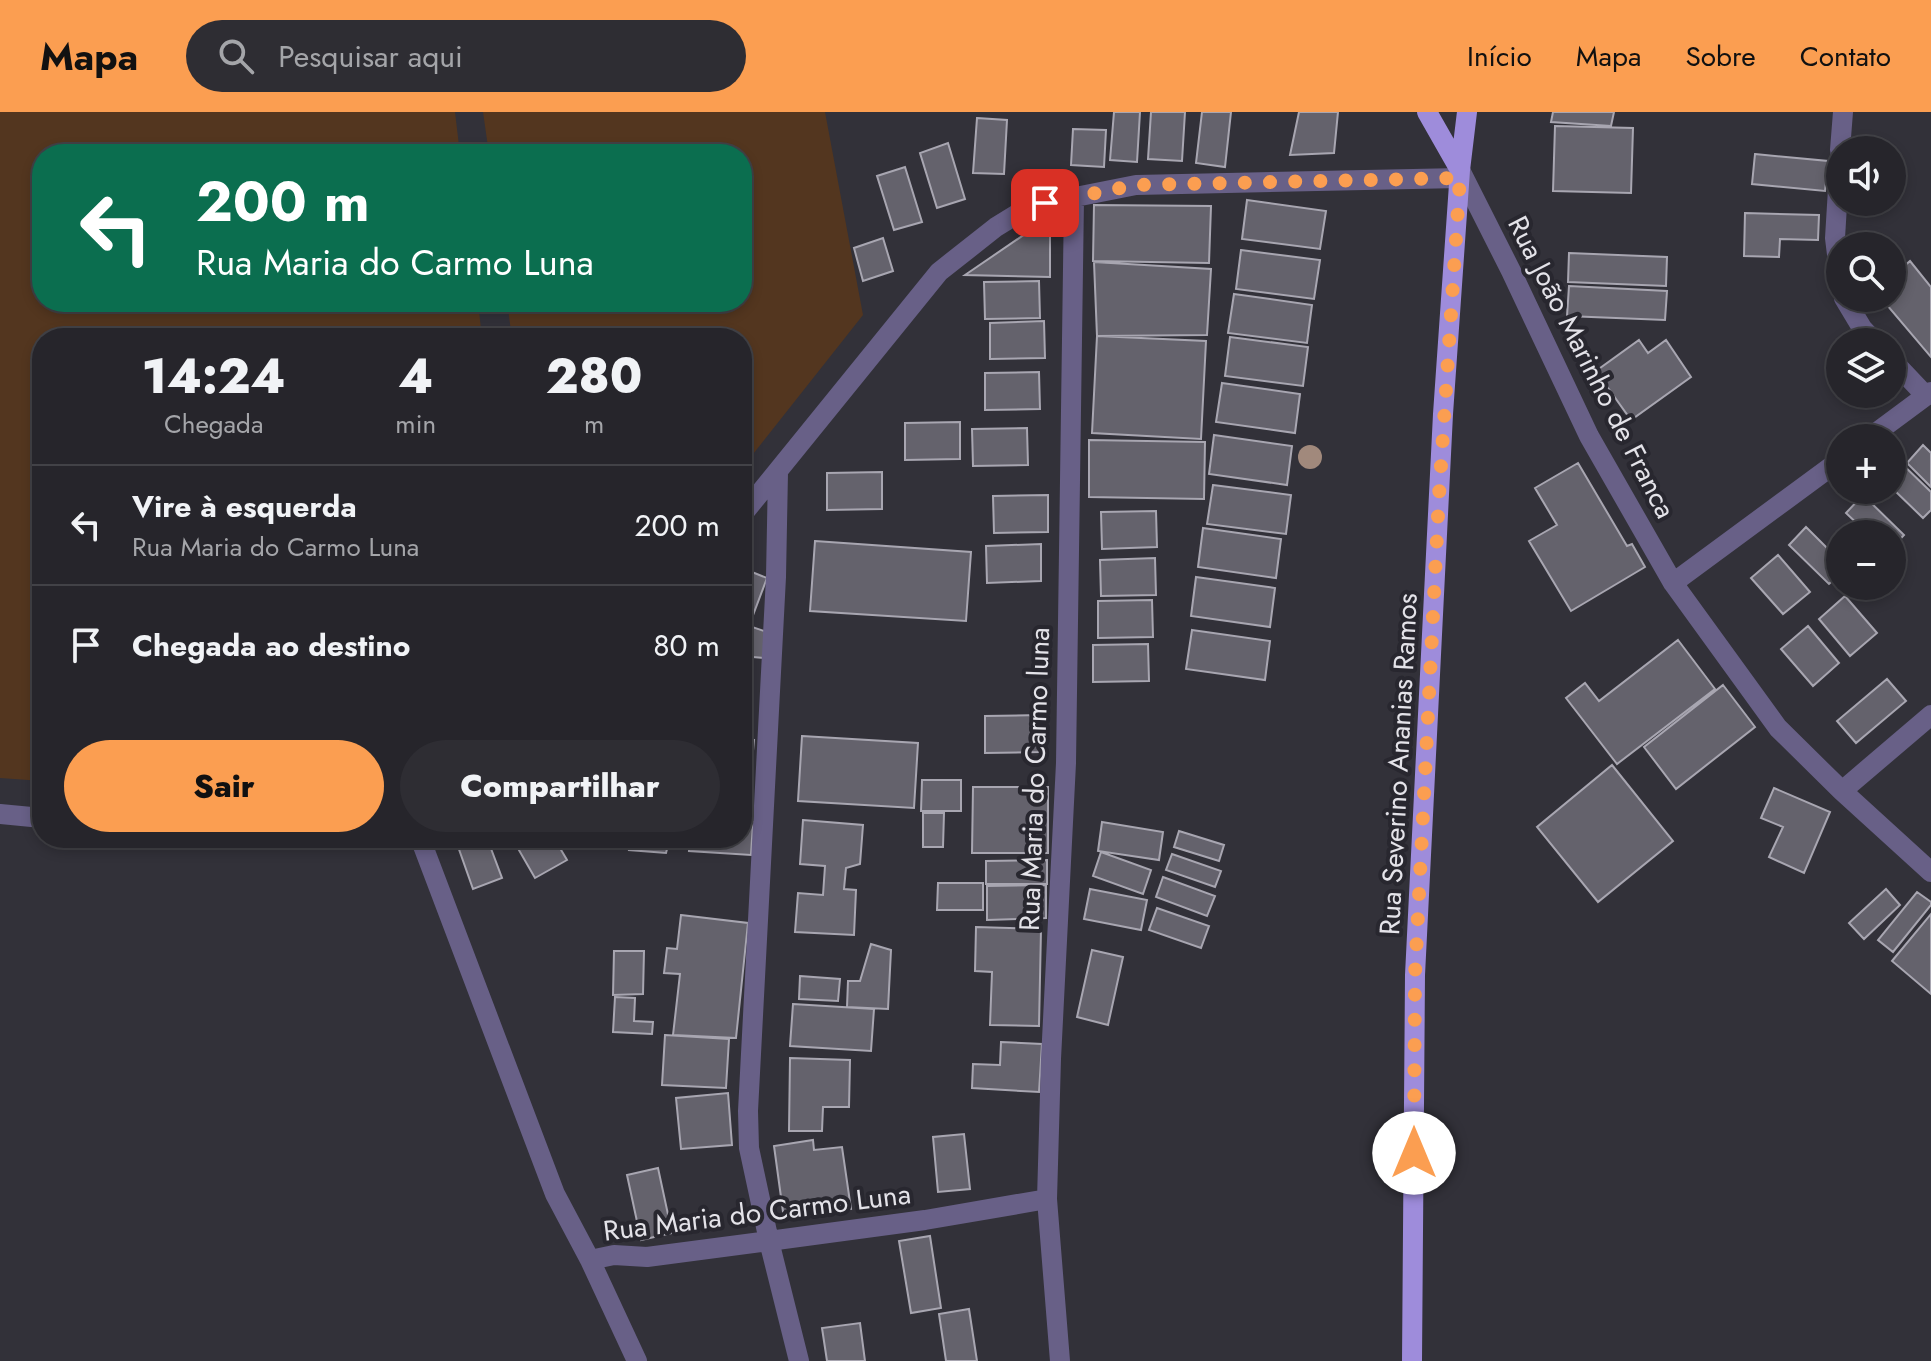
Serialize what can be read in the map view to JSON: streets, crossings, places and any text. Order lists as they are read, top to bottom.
{
  "streets": {
    "main road": ["Rua Severino Ananias Ramos"],
    "street": ["Rua João Marinho de Franca", "Rua Maria do Carmo luna", "Rua Maria do Carmo Luna"]
  },
  "crossings": [
    ["Rua João Marinho de Franca", "Rua Severino Ananias Ramos"],
    ["Rua Maria do Carmo luna", "Rua Maria do Carmo Luna"]
  ],
  "page": {
    "header": "Mapa",
    "search": "Pesquisar aqui",
    "nav": [
      "Início",
      "Mapa",
      "Sobre",
      "Contato"
    ],
    "map_buttons": ["+", "−"],
    "turn": ["200 m", "Rua Maria do Carmo Luna"],
    "eta": [
      "14:24",
      "Chegada",
      "4",
      "min",
      "280",
      "m"
    ],
    "list": [
      {
        "name": "Vire à esquerda",
        "note": "Rua Maria do Carmo Luna",
        "value": "200 m"
      },
      {
        "name": "Chegada ao destino",
        "value": "80 m"
      }
    ],
    "buttons": ["Sair", "Compartilhar"]
  }
}
